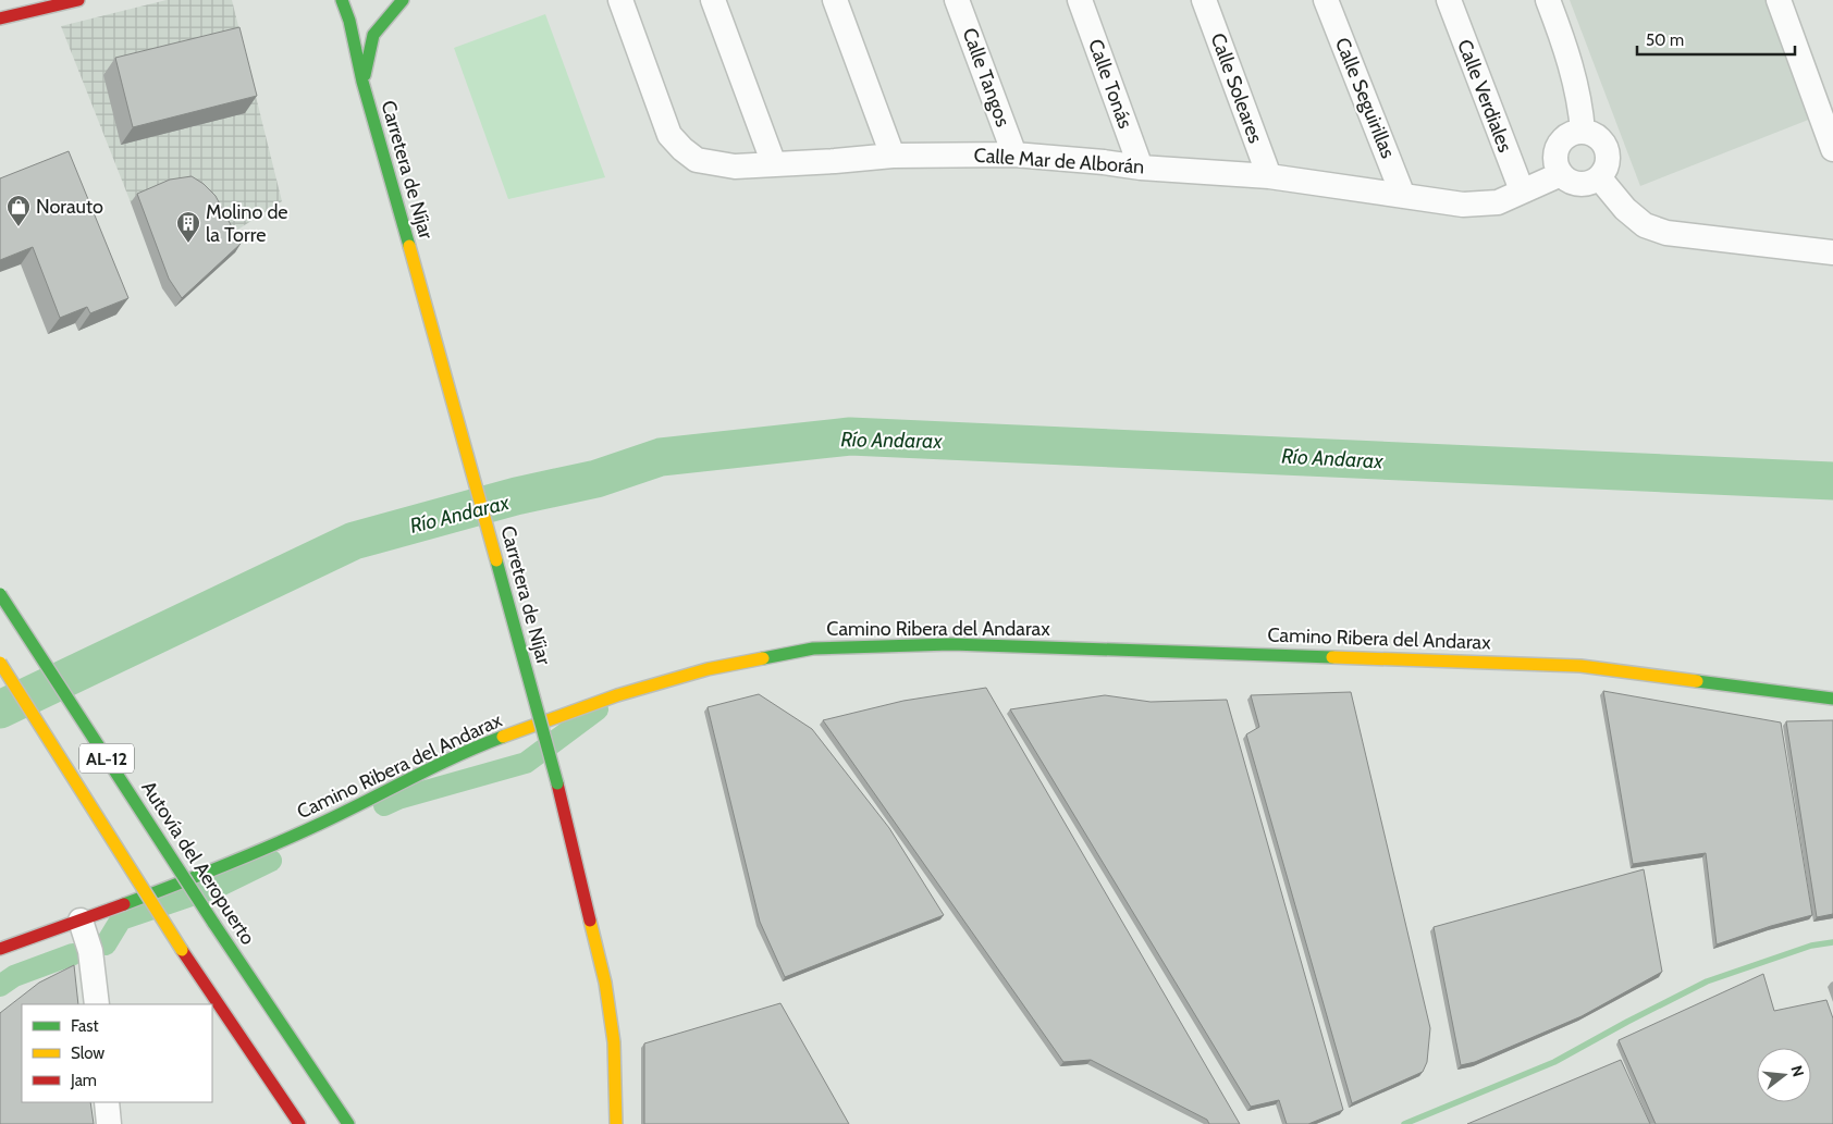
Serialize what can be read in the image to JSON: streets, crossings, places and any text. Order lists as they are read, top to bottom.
{
  "streets": {
    "main road": [
      "Carretera de Níjar",
      "Camino Ribera del Andarax",
      "AL-12",
      "Autovía del Aeropuerto"
    ],
    "street": [
      "Calle Tangos",
      "Calle Tonás",
      "Calle Soleares",
      "Calle Verdiales",
      "Calle Seguirillas",
      "Calle Mar de Alborán"
    ]
  },
  "crossings": [
    ["Calle Tangos", "Calle Mar de Alborán"],
    ["Calle Tonás", "Calle Mar de Alborán"],
    ["Calle Soleares", "Calle Mar de Alborán"],
    ["Calle Verdiales", "Calle Mar de Alborán"],
    ["Calle Seguirillas", "Calle Mar de Alborán"]
  ],
  "water": ["Río Andarax"],
  "places": {
    "shop": ["Norauto"],
    "building": ["Molino de la Torre"]
  },
  "legend": ["Fast", "Slow", "Jam"],
  "scale_bar": "50 m",
  "north": "right"
}
